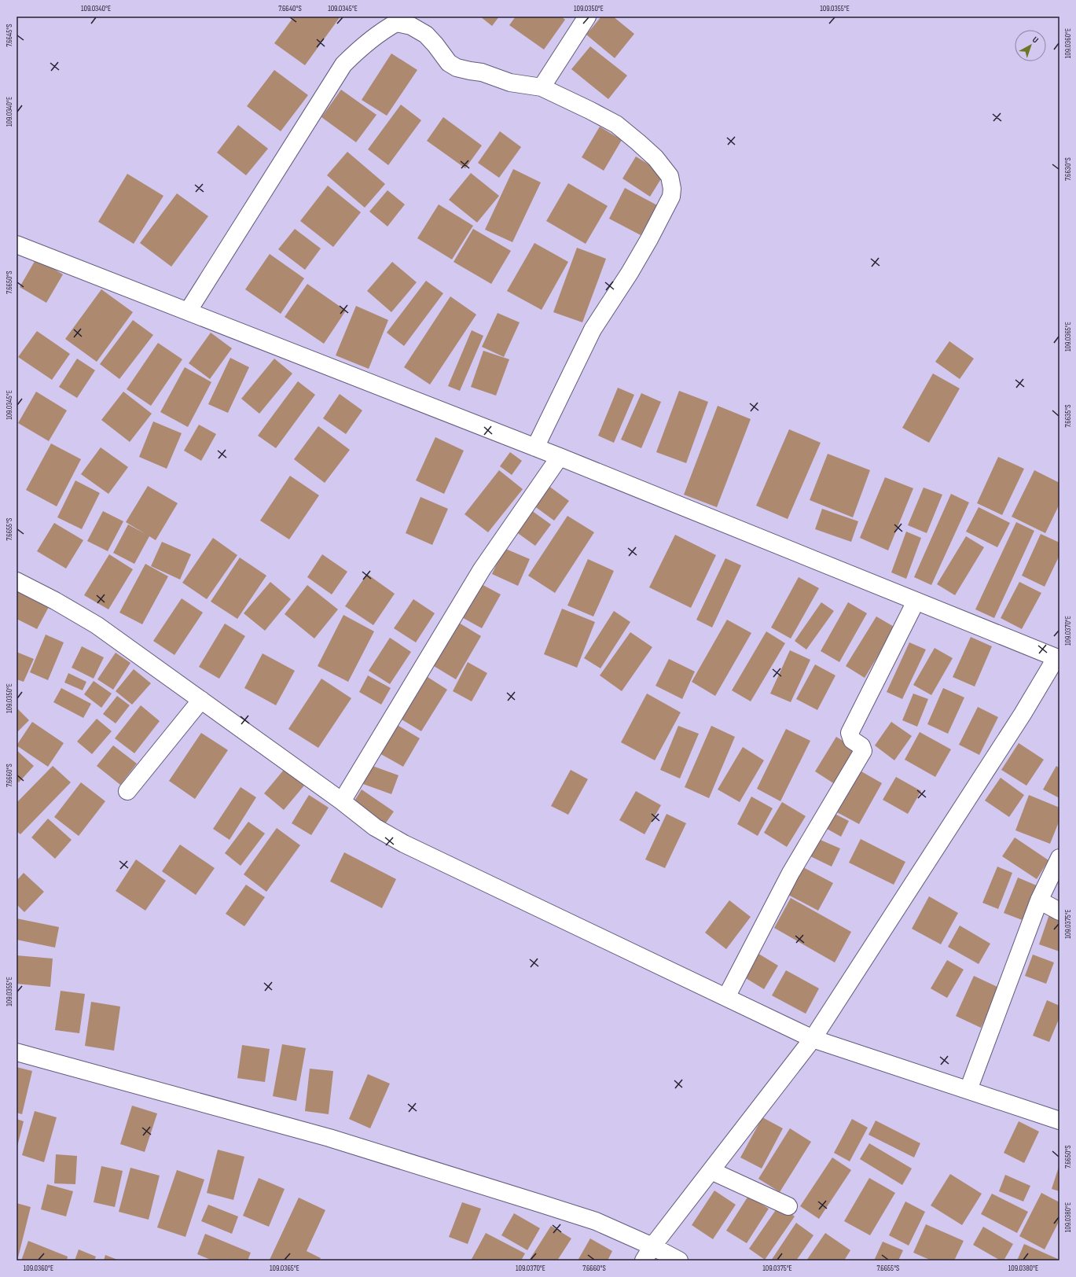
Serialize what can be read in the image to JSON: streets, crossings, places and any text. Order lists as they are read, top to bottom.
{
  "north": "top right",
  "coordinates": [
    "109.0340°E",
    "7.6640°S",
    "109.0345°E",
    "109.0350°E",
    "109.0355°E",
    "7.6645°S",
    "109.0360°E",
    "7.6630°S",
    "7.6650°S",
    "109.0365°E",
    "7.6635°S",
    "7.6655°S",
    "109.0370°E",
    "7.6660°S",
    "109.0375°E",
    "109.0380°E"
  ]
}
